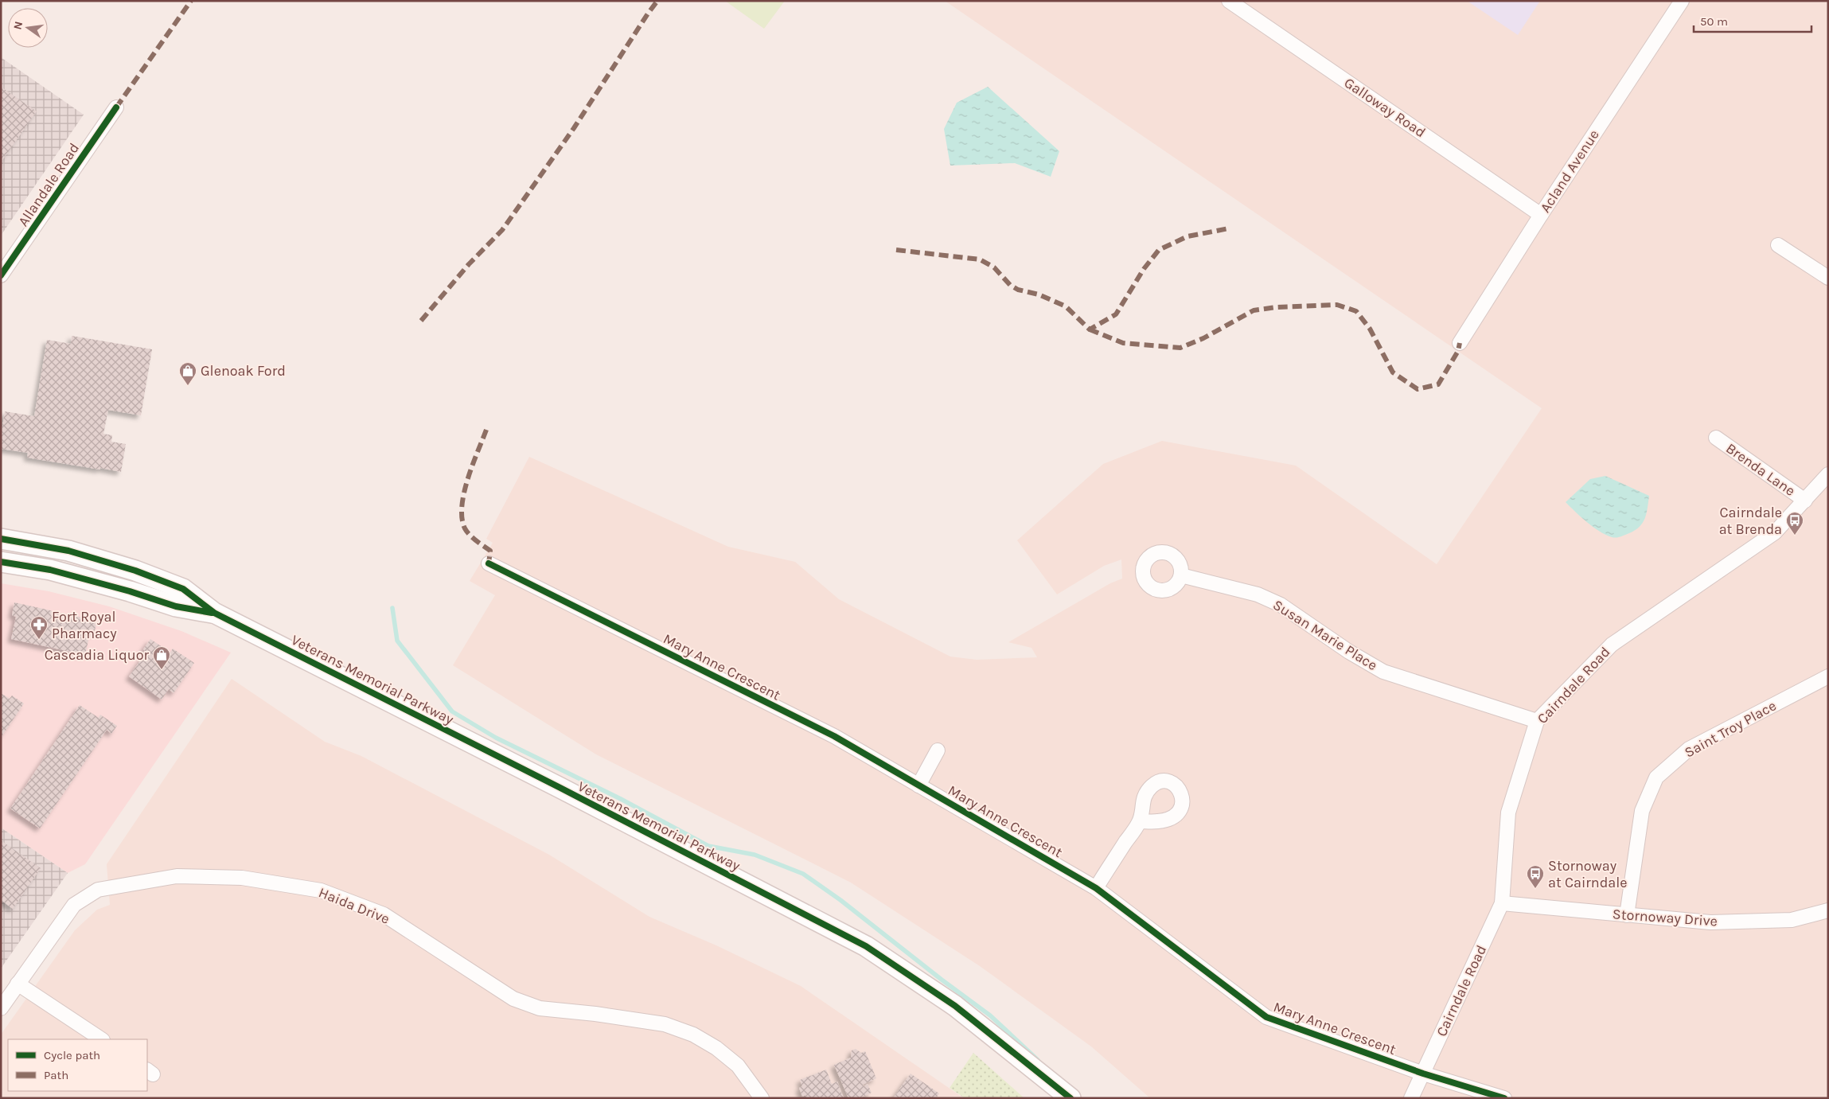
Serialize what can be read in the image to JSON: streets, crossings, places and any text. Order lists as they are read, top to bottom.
{
  "streets": {
    "main road": ["Veterans Memorial Parkway"],
    "street": [
      "Galloway Road",
      "Acland Avenue",
      "Allandale Road",
      "Brenda Lane",
      "Susan Marie Place",
      "Mary Anne Crescent",
      "Cairndale Road",
      "Saint Troy Place",
      "Haida Drive",
      "Stornoway Drive"
    ]
  },
  "crossings": [
    ["Galloway Road", "Acland Avenue"],
    ["Brenda Lane", "Cairndale Road"],
    ["Susan Marie Place", "Cairndale Road"],
    ["Mary Anne Crescent", "Cairndale Road"],
    ["Cairndale Road", "Stornoway Drive"],
    ["Saint Troy Place", "Stornoway Drive"]
  ],
  "places": {
    "shop": ["Glenoak Ford", "Cascadia Liquor"],
    "bus stop": ["Cairndale at Brenda", "Stornoway at Cairndale"],
    "pharmacy": ["Fort Royal Pharmacy"]
  },
  "legend": ["Cycle path", "Path"],
  "scale_bar": "50 m",
  "north": "left"
}
